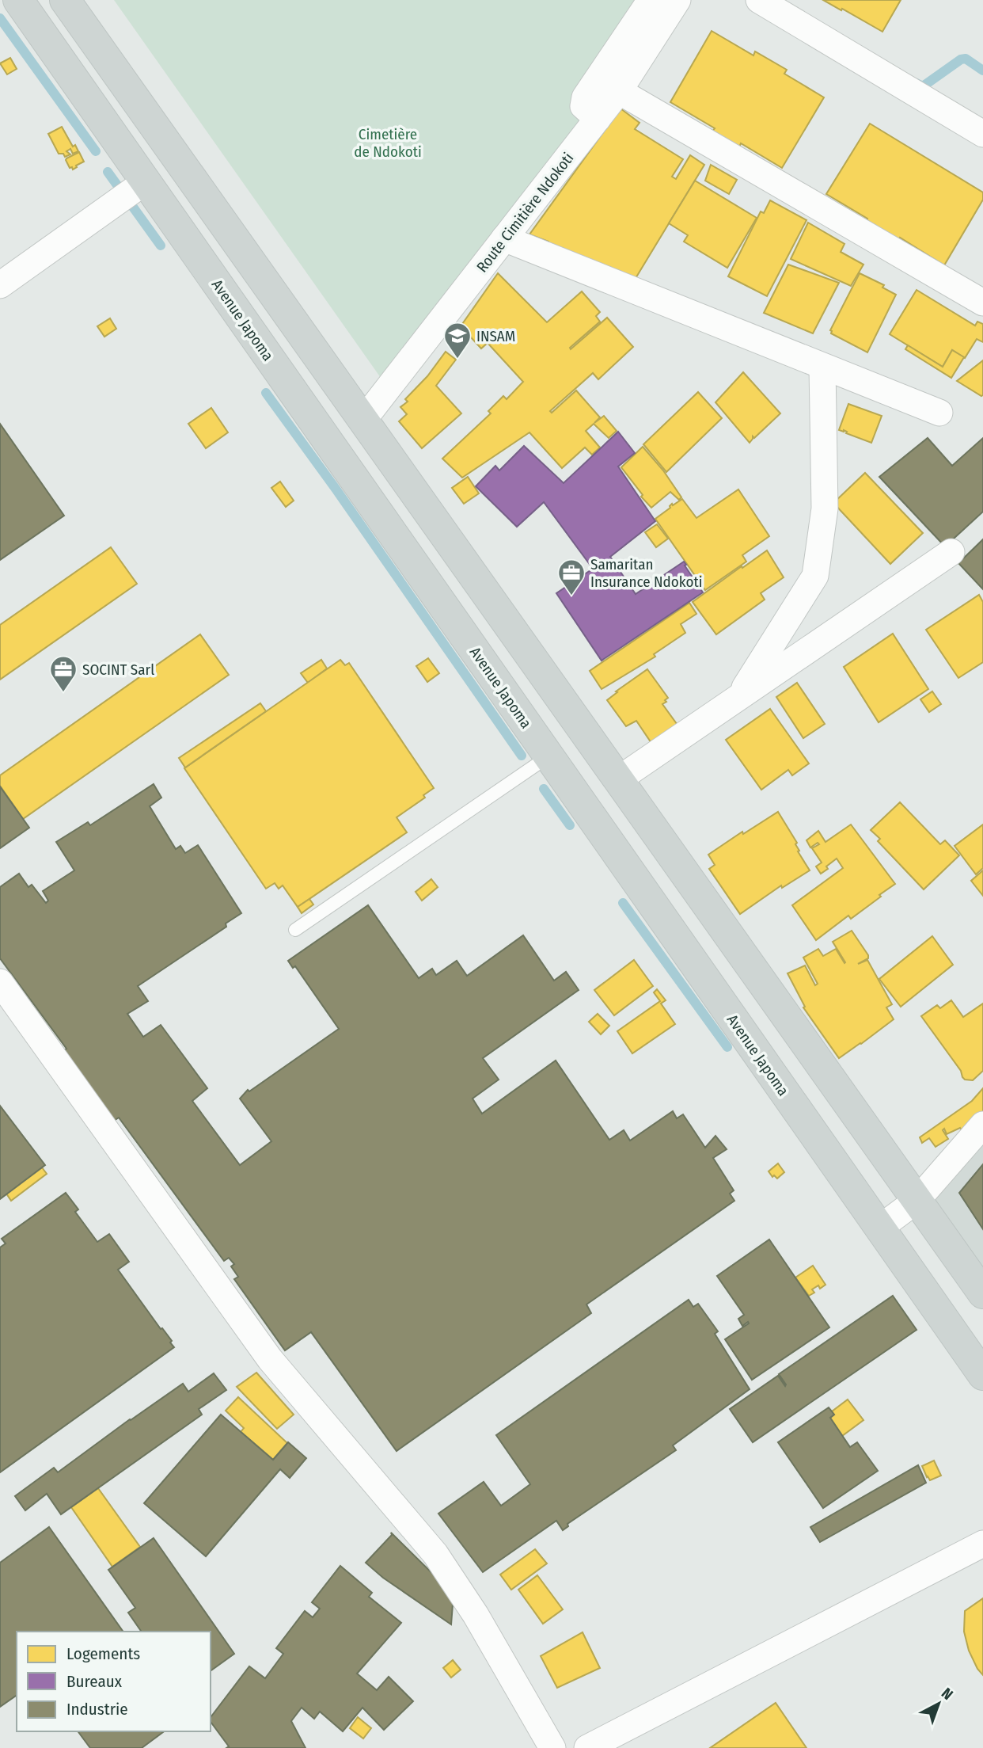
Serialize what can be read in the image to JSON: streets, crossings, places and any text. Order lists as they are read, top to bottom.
{
  "streets": {
    "main road": ["Avenue Japoma"],
    "street": ["Route Cimitière Ndokoti"]
  },
  "parks": ["Cimetière de Ndokoti"],
  "places": {
    "school or university": ["INSAM"],
    "office": ["Samaritan Insurance Ndokoti", "SOCINT Sarl"]
  },
  "legend": ["Logements", "Bureaux", "Industrie"],
  "north": "top right"
}
